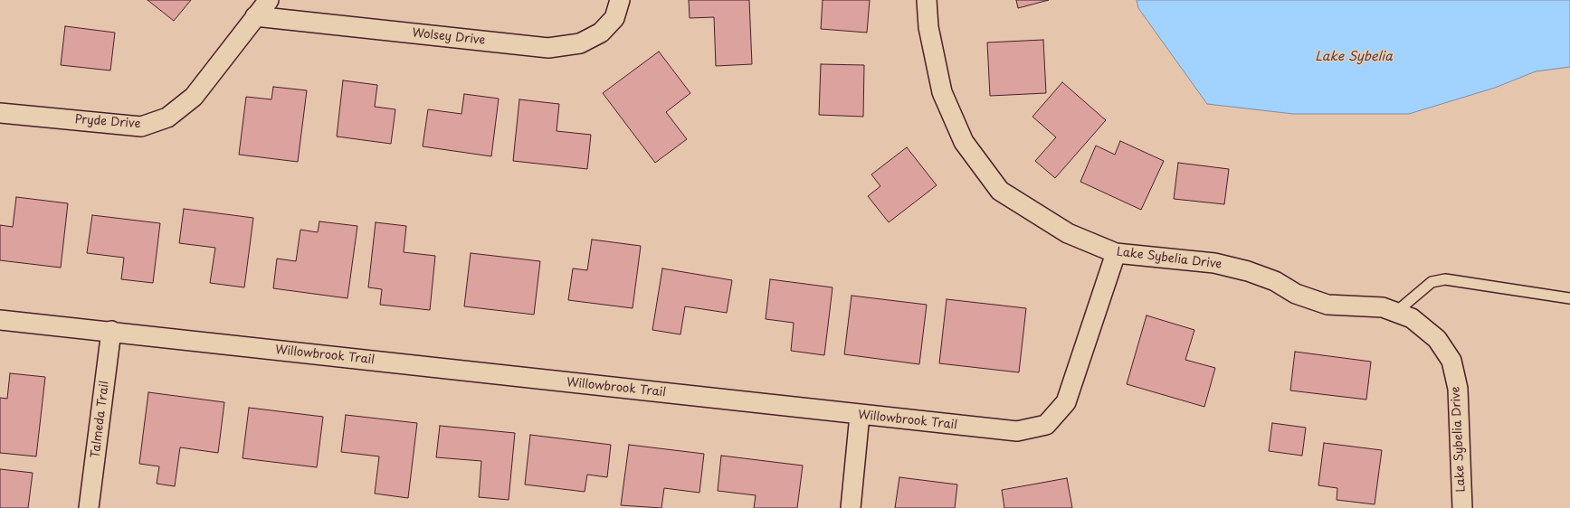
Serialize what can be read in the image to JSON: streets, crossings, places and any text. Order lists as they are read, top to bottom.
{
  "streets": {
    "street": [
      "Wolsey Drive",
      "Pryde Drive",
      "Lake Sybelia Drive",
      "Willowbrook Trail",
      "Talmeda Trail"
    ]
  },
  "crossings": [
    ["Wolsey Drive", "Pryde Drive"],
    ["Lake Sybelia Drive", "Willowbrook Trail"],
    ["Willowbrook Trail", "Talmeda Trail"]
  ],
  "water": ["Lake Sybelia"]
}
